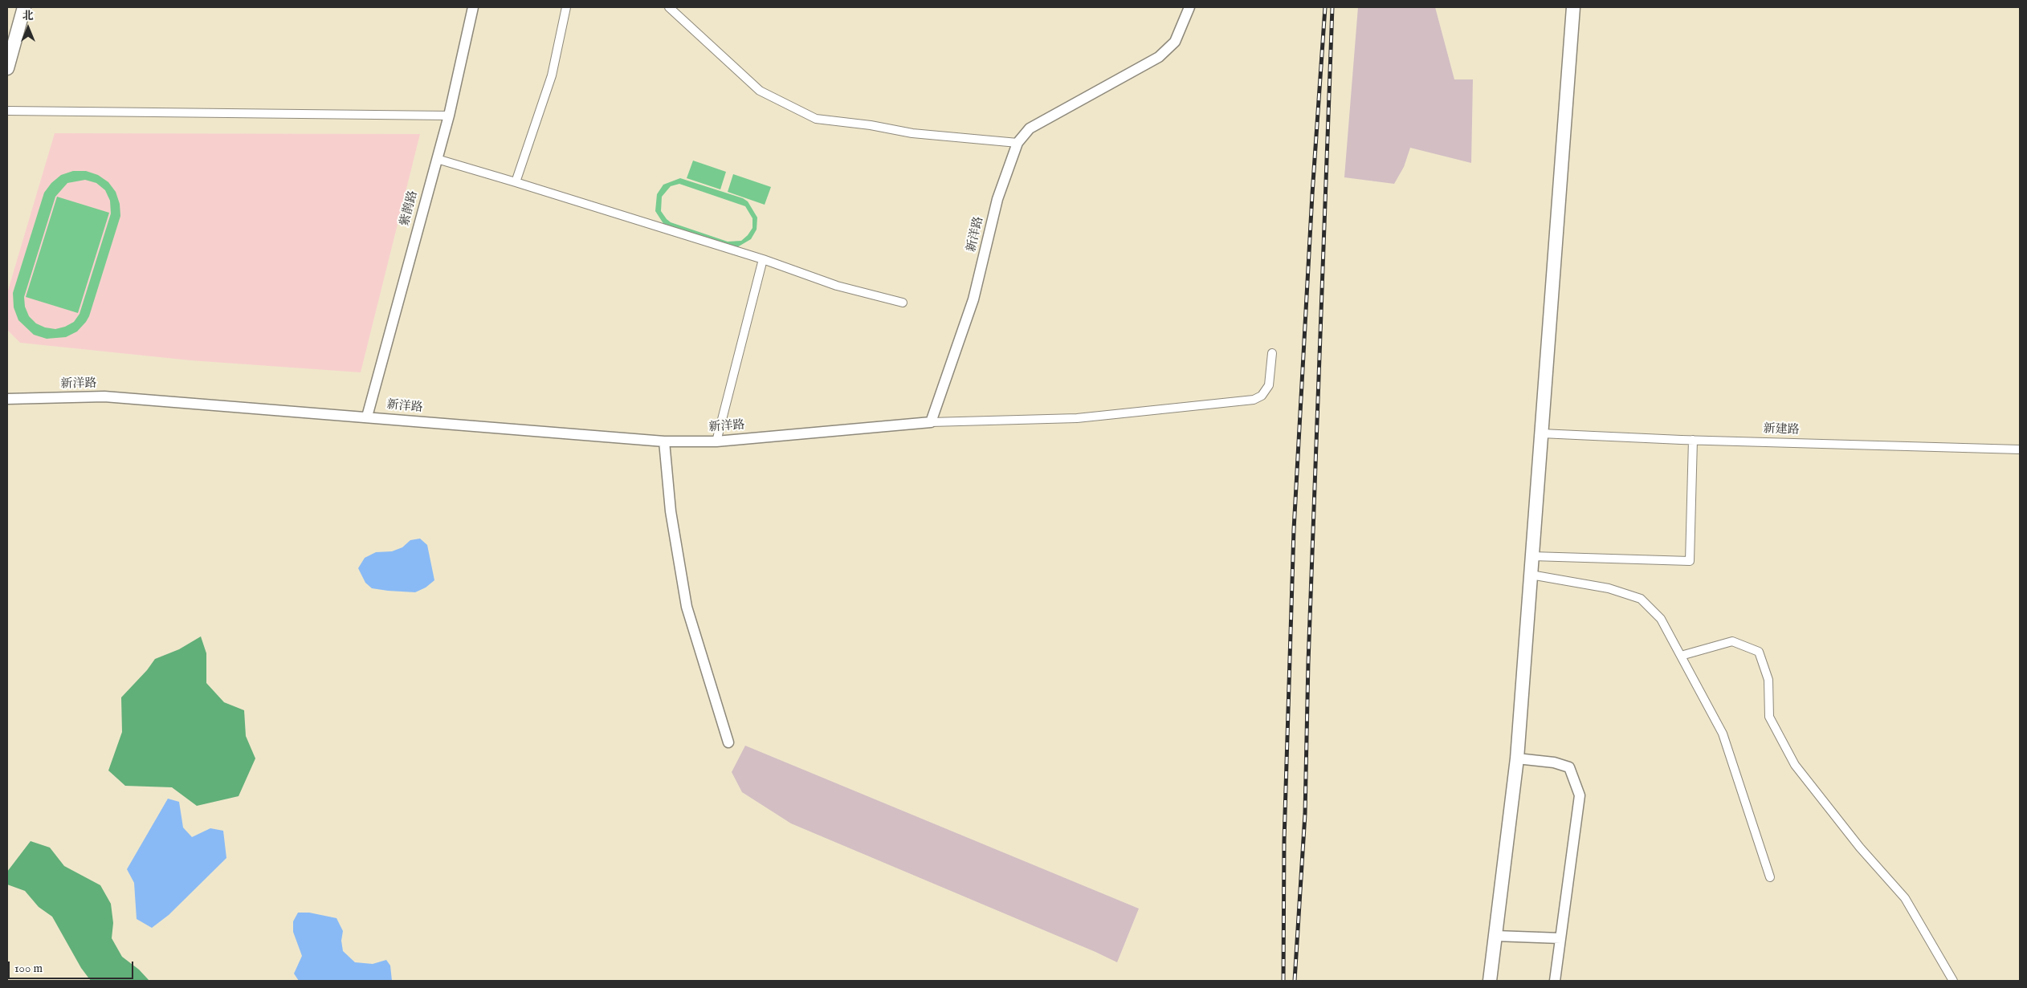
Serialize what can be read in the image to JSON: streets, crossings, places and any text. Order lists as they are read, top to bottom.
{
  "streets": {
    "street": ["紫鹊路", "新洋路", "新建路"]
  },
  "crossings": [
    ["紫鹊路", "新洋路"]
  ],
  "scale_bar": "100 m",
  "north": "top"
}
